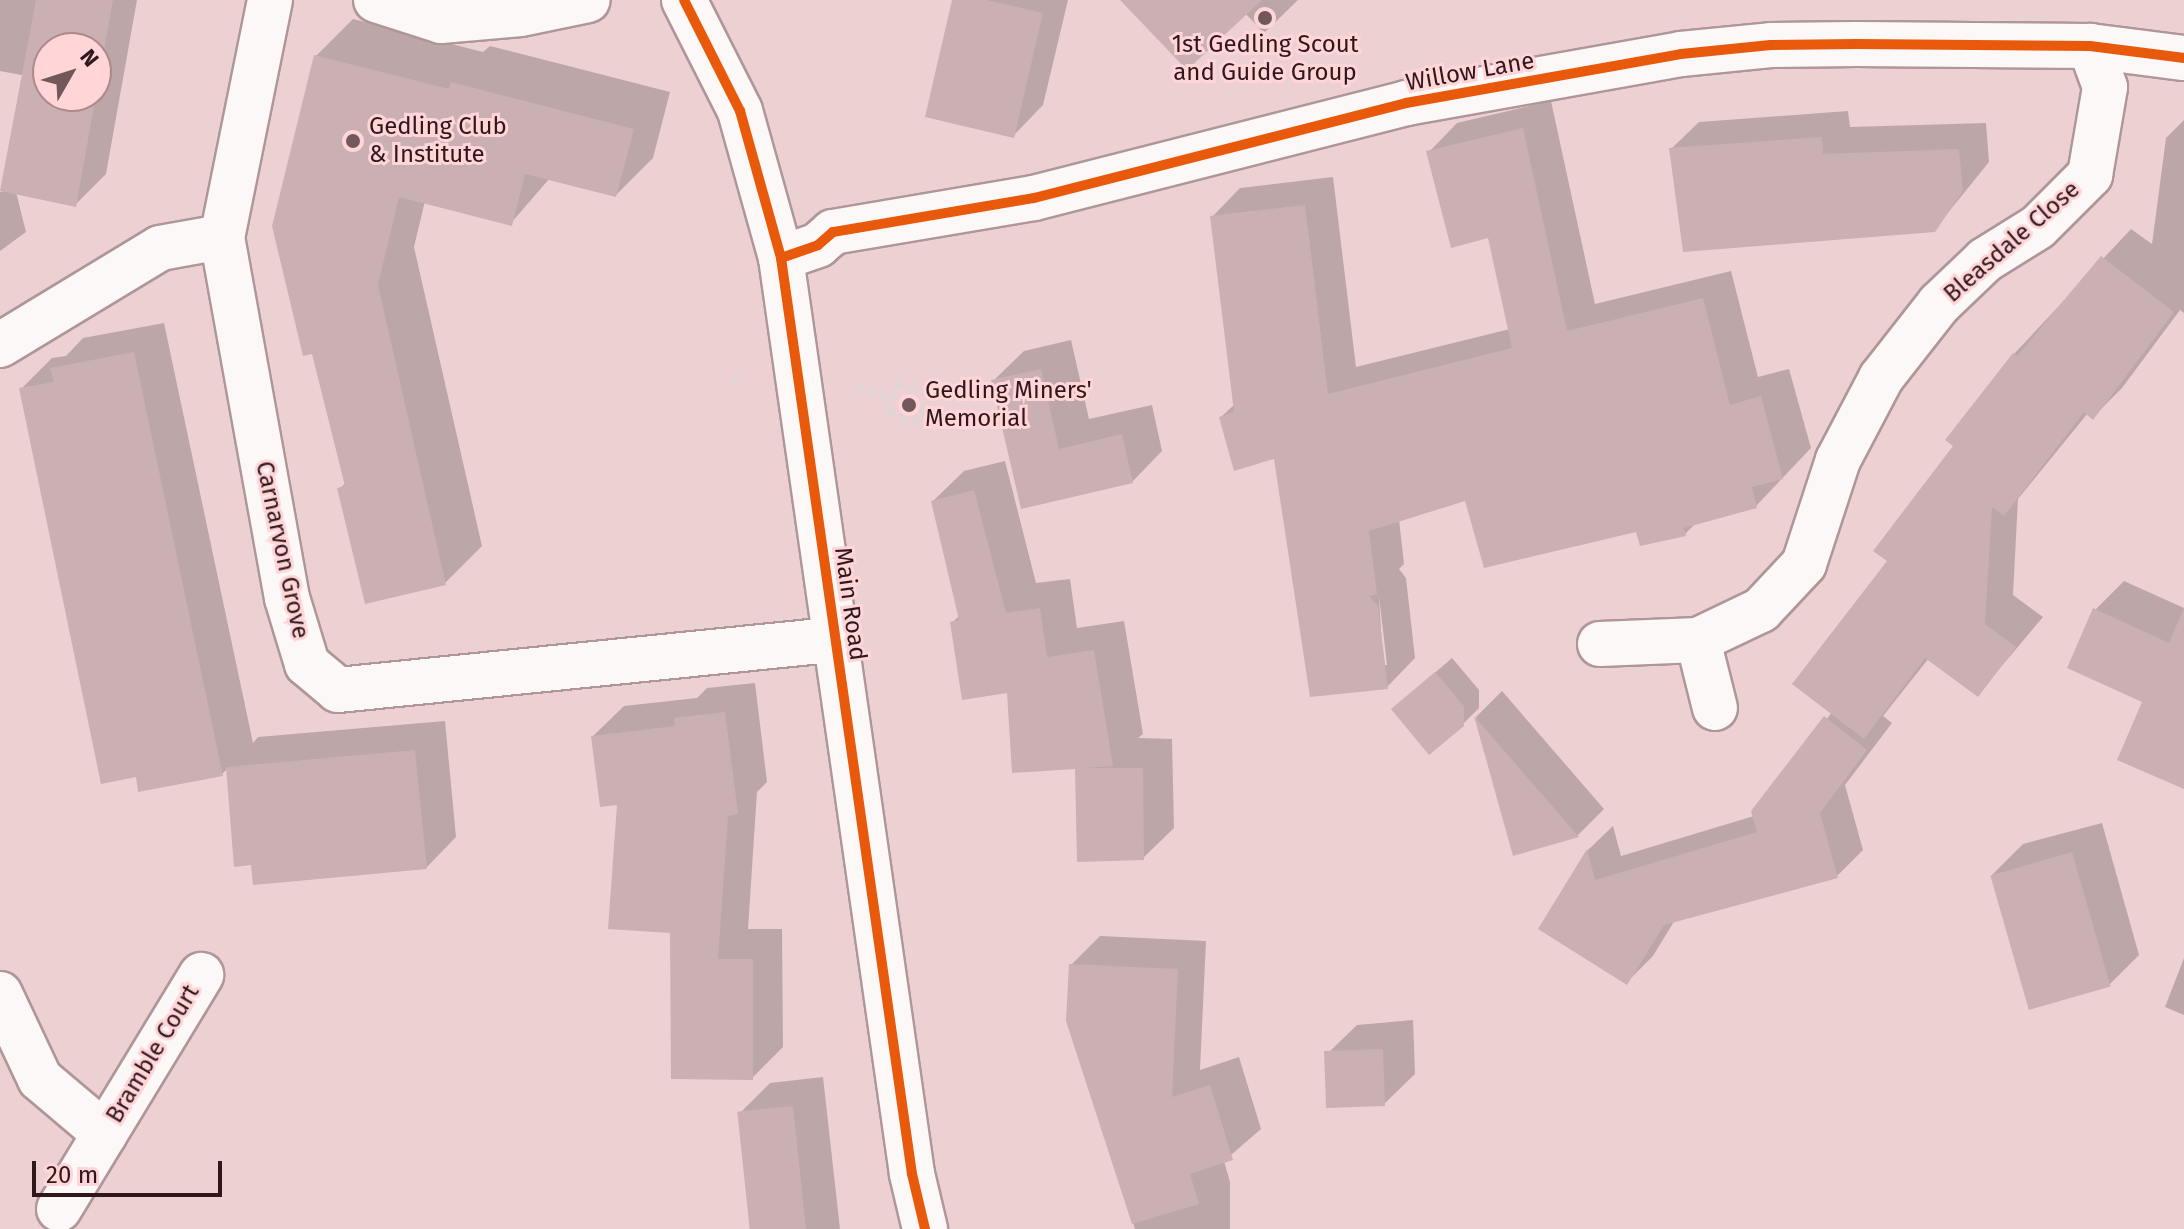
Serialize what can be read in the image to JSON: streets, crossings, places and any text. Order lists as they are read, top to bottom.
{
  "streets": {
    "street": [
      "Willow Lane",
      "Bleasdale Close",
      "Carnarvon Grove",
      "Main Road",
      "Bramble Court"
    ]
  },
  "crossings": [
    ["Willow Lane", "Bleasdale Close"],
    ["Willow Lane", "Main Road"],
    ["Carnarvon Grove", "Main Road"]
  ],
  "places": ["1st Gedling Scout and Guide Group", "Gedling Club & Institute", "Gedling Miners' Memorial"],
  "scale_bar": "20 m",
  "north": "top right"
}
